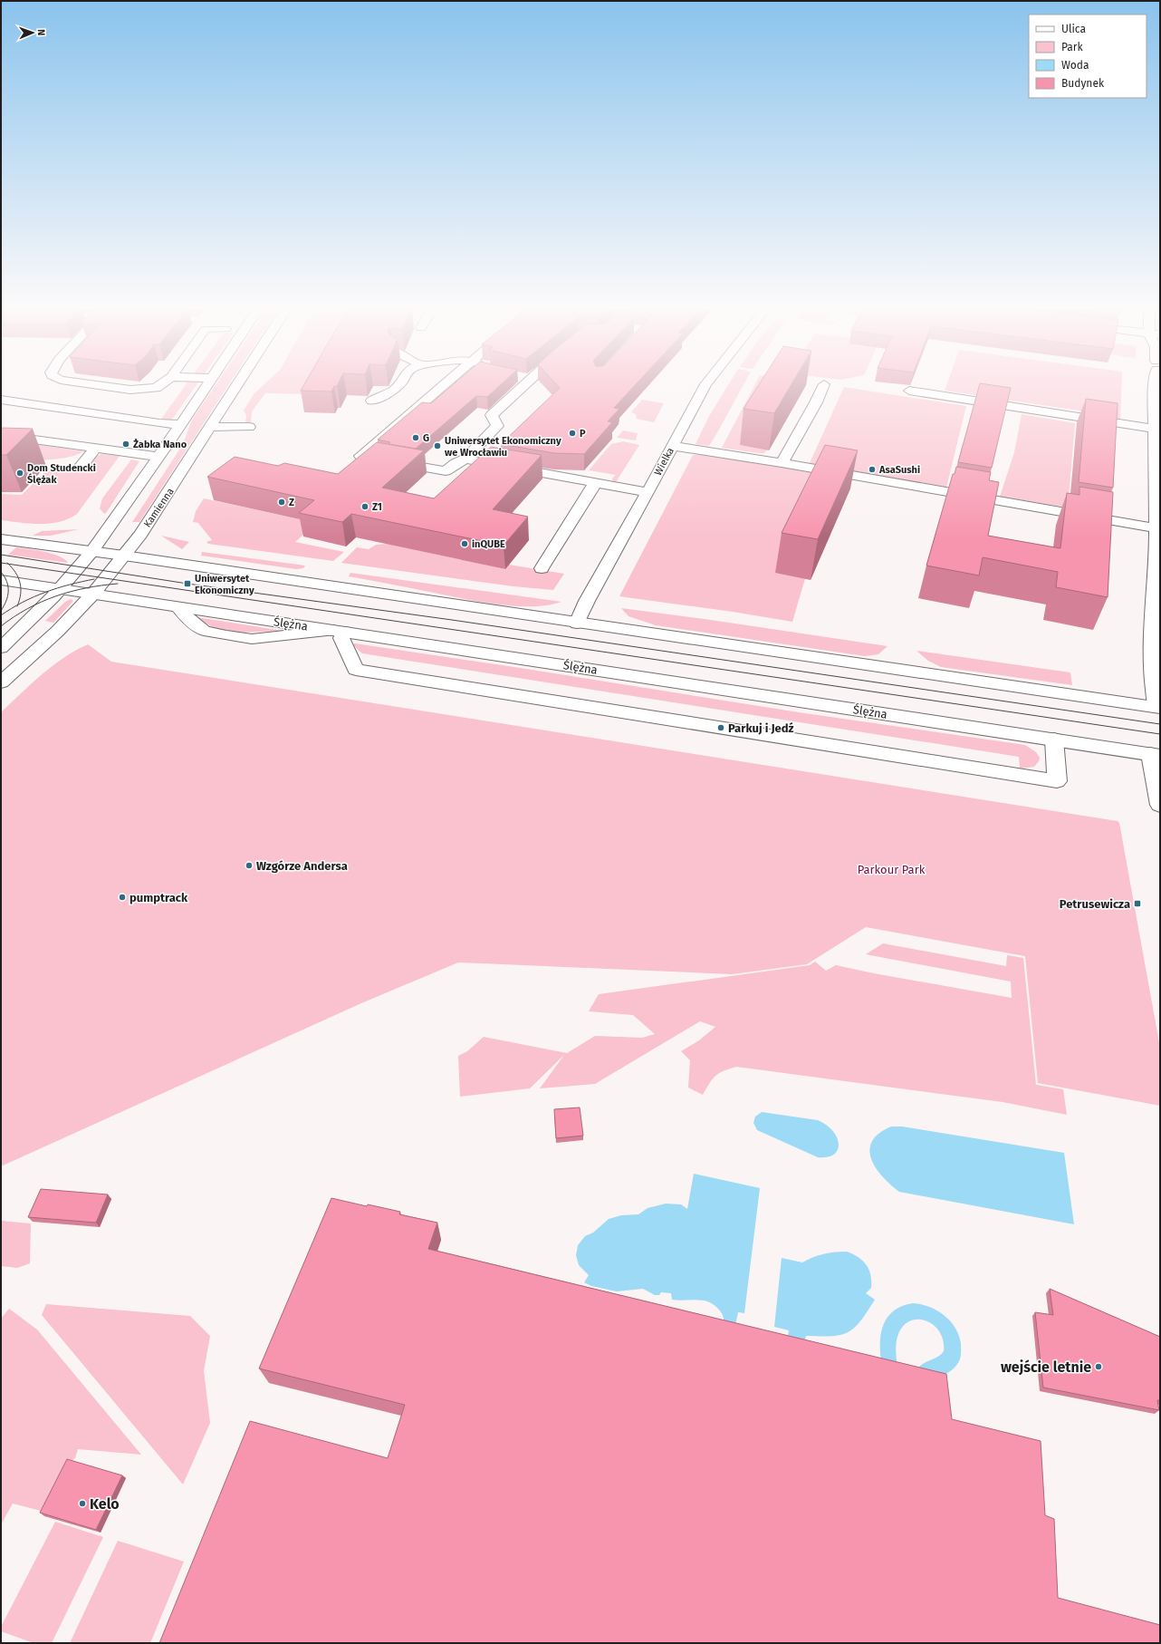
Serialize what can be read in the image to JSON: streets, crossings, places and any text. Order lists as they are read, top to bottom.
{
  "streets": {
    "street": ["Wielka", "Kamienna", "Ślężna"]
  },
  "crossings": [
    ["Kamienna", "Ślężna"]
  ],
  "parks": ["Parkour Park"],
  "places": {
    "other": [
      "P",
      "G",
      "Żabka Nano",
      "Uniwersytet Ekonomiczny we Wrocławiu",
      "AsaSushi",
      "Dom Studencki Ślężak",
      "Z",
      "Z1",
      "inQUBE",
      "Parkuj i Jedź",
      "Wzgórze Andersa",
      "pumptrack",
      "wejście letnie",
      "Kelo"
    ],
    "transit": ["Uniwersytet Ekonomiczny", "Petrusewicza"]
  },
  "legend": [
    "Ulica",
    "Park",
    "Woda",
    "Budynek"
  ],
  "north": "right"
}
